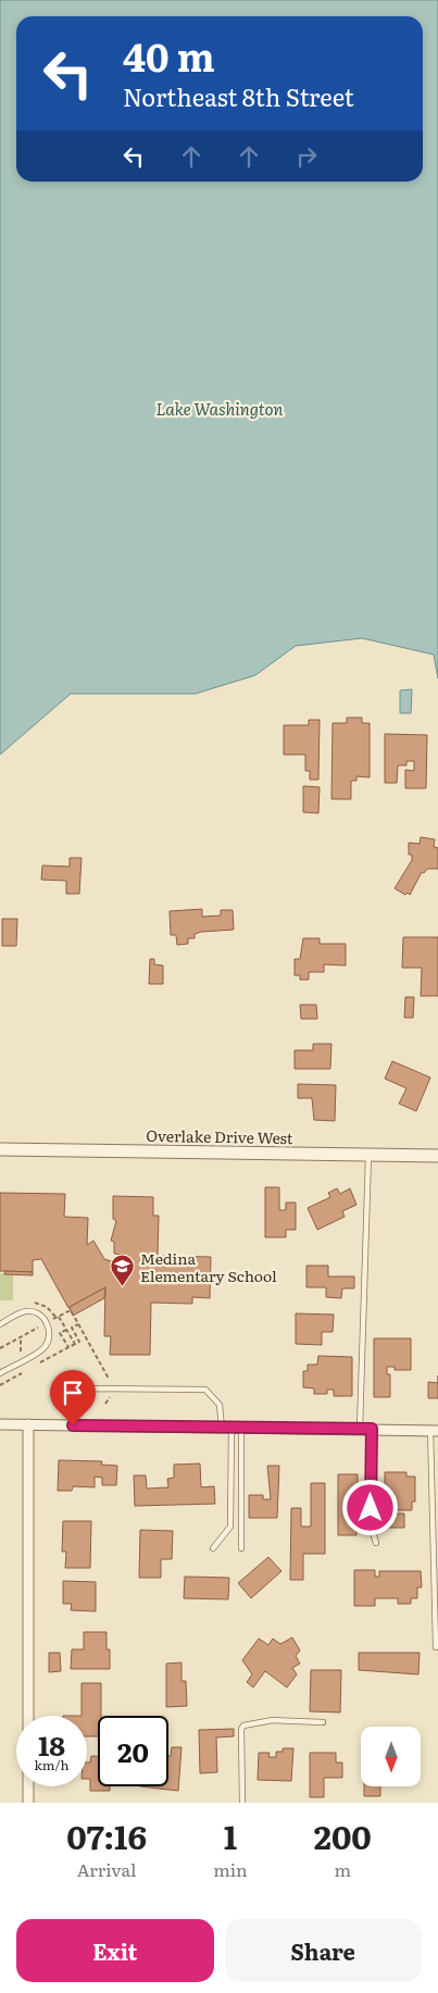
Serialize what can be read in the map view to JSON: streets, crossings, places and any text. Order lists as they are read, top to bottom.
{
  "streets": {
    "street": ["Overlake Drive West"]
  },
  "water": ["Lake Washington"],
  "places": {
    "school or university": ["Medina Elementary School"]
  },
  "north": "bottom",
  "page": {
    "turn": ["40 m", "Northeast 8th Street"],
    "speed": "18 km/h",
    "limit": "20",
    "eta": [
      "07:16",
      "Arrival",
      "1",
      "min",
      "200",
      "m"
    ],
    "buttons": ["Exit", "Share"]
  }
}
